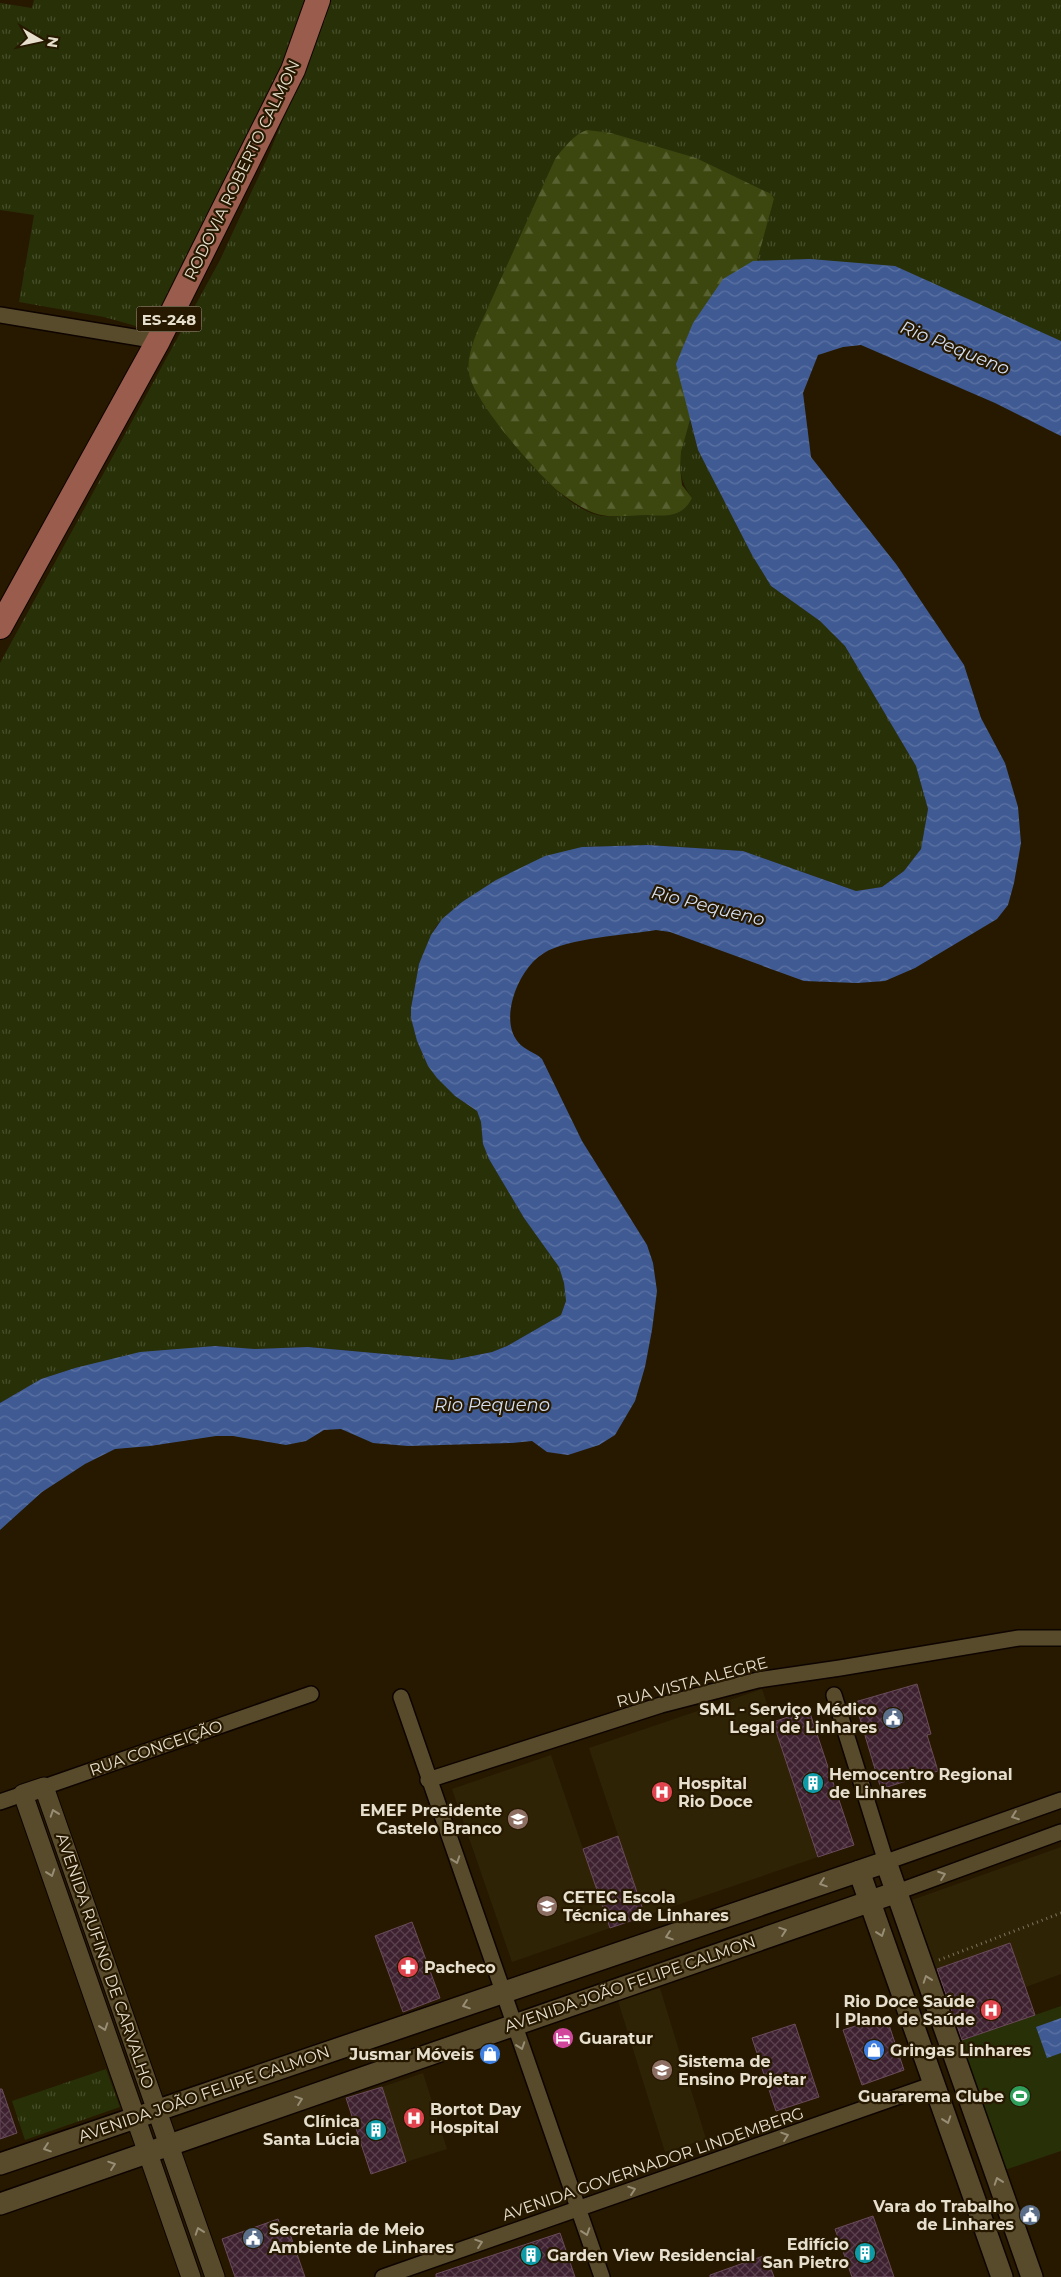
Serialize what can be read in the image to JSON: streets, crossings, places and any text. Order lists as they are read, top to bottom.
{
  "streets": {
    "main road": ["RODOVIA ROBERTO CALMON", "ES-248", "AVENIDA JOÃO FELIPE CALMON"],
    "street": [
      "RUA VISTA ALEGRE",
      "RUA CONCEIÇÃO",
      "AVENIDA RUFINO DE CARVALHO",
      "AVENIDA GOVERNADOR LINDEMBERG"
    ]
  },
  "crossings": [
    ["RUA CONCEIÇÃO", "AVENIDA RUFINO DE CARVALHO"],
    ["AVENIDA RUFINO DE CARVALHO", "AVENIDA JOÃO FELIPE CALMON"]
  ],
  "one_way": ["AVENIDA GOVERNADOR LINDEMBERG"],
  "water": ["Rio Pequeno"],
  "places": {
    "public building": ["SML - Serviço Médico Legal de Linhares", "Vara do Trabalho de Linhares", "Secretaria de Meio Ambiente de Linhares"],
    "building": [
      "Hemocentro Regional de Linhares",
      "Clínica Santa Lúcia",
      "Edifício San Pietro",
      "Garden View Residencial"
    ],
    "hospital": ["Hospital Rio Doce", "Rio Doce Saúde | Plano de Saúde", "Bortot Day Hospital"],
    "school or university": ["EMEF Presidente Castelo Branco", "CETEC Escola Técnica de Linhares", "Sistema de Ensino Projetar"],
    "pharmacy": ["Pacheco"],
    "hotel": ["Guaratur"],
    "shop": ["Gringas Linhares", "Jusmar Móveis"],
    "sports": ["Guararema Clube"]
  },
  "north": "right"
}
